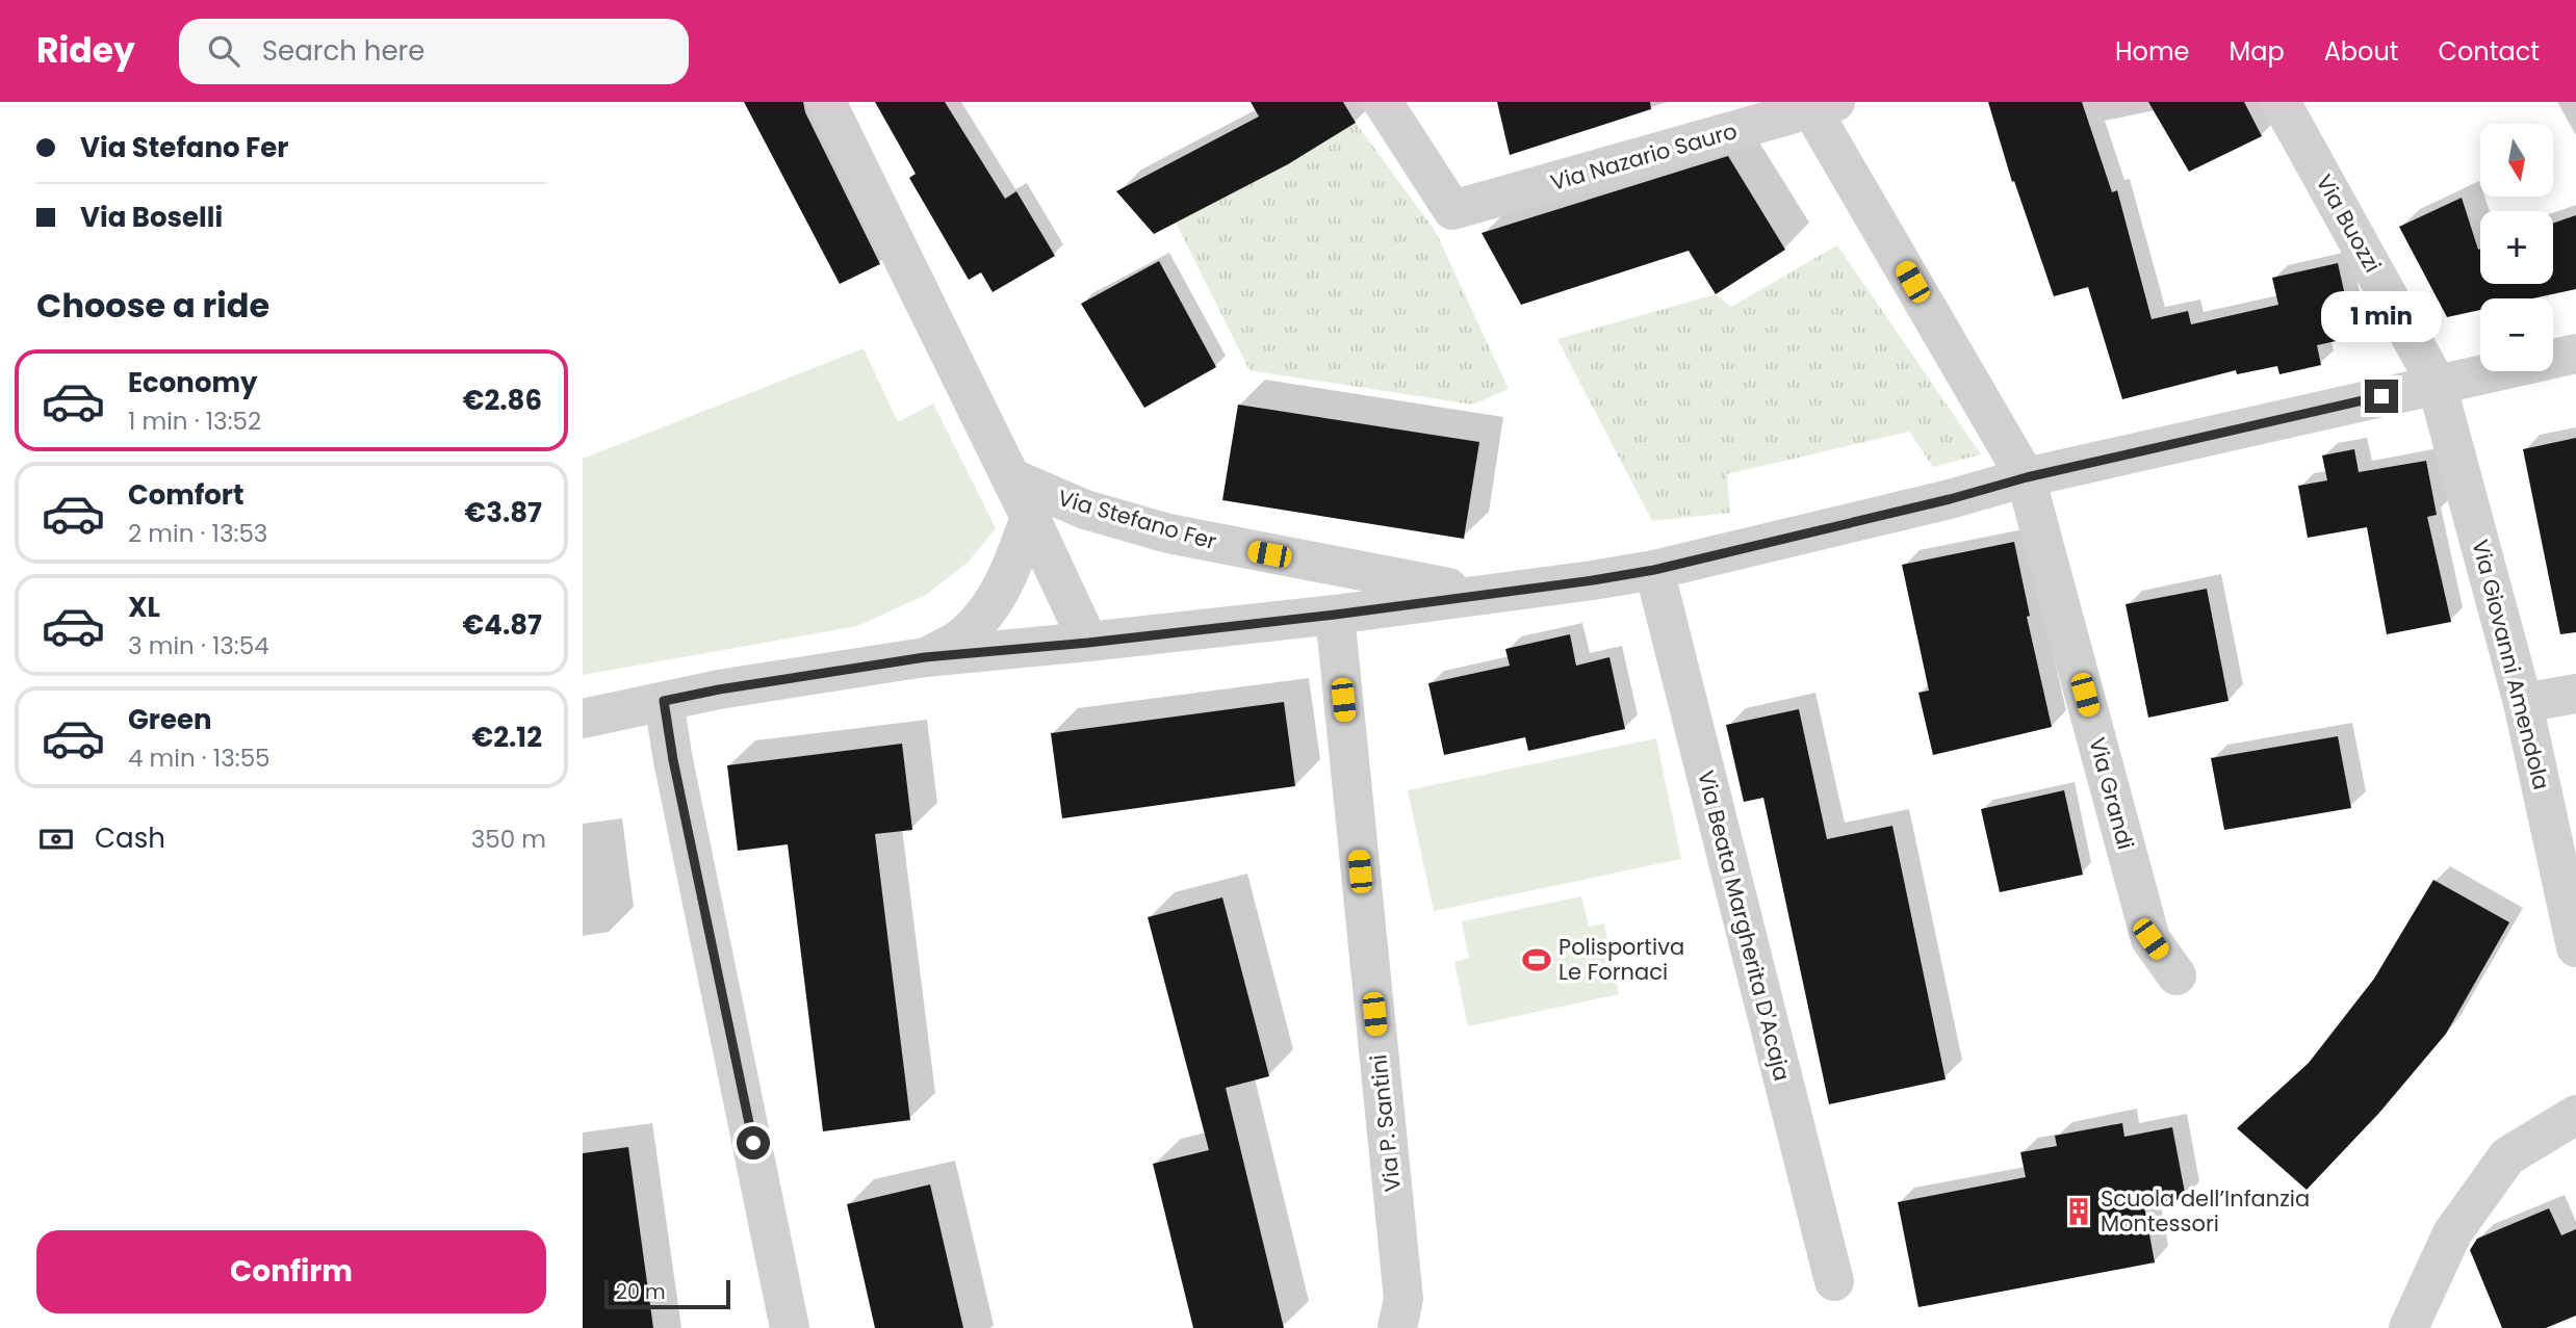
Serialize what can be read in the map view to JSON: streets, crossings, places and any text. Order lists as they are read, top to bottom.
{
  "streets": {
    "street": [
      "Via Nazario Sauro",
      "Via Buozzi",
      "Via Stefano Fer",
      "Via Giovanni Amendola",
      "Via Grandi",
      "Via Beata Margherita D'Acaja",
      "Via P. Santini"
    ]
  },
  "crossings": [
    ["Via Nazario Sauro", "Via Grandi"],
    ["Via Buozzi", "Via Giovanni Amendola"]
  ],
  "places": {
    "sports": ["Polisportiva Le Fornaci"],
    "building": ["Scuola dell’Infanzia Montessori"]
  },
  "scale_bar": "20 m",
  "north": "bottom",
  "page": {
    "header": "Ridey",
    "search": "Search here",
    "nav": [
      "Home",
      "Map",
      "About",
      "Contact"
    ],
    "banner": ["Via Stefano Fer", "Via Boselli"],
    "map_buttons": ["+", "−"],
    "heading": "Choose a ride",
    "bubble": "1 min",
    "list": [
      {
        "name": "Economy",
        "note": "1 min · 13:52",
        "value": "€2.86"
      },
      {
        "name": "Comfort",
        "note": "2 min · 13:53",
        "value": "€3.87"
      },
      {
        "name": "XL",
        "note": "3 min · 13:54",
        "value": "€4.87"
      },
      {
        "name": "Green",
        "note": "4 min · 13:55",
        "value": "€2.12"
      }
    ],
    "pay": ["Cash", "350 m"],
    "buttons": "Confirm",
    "scale": "20 m"
  }
}
